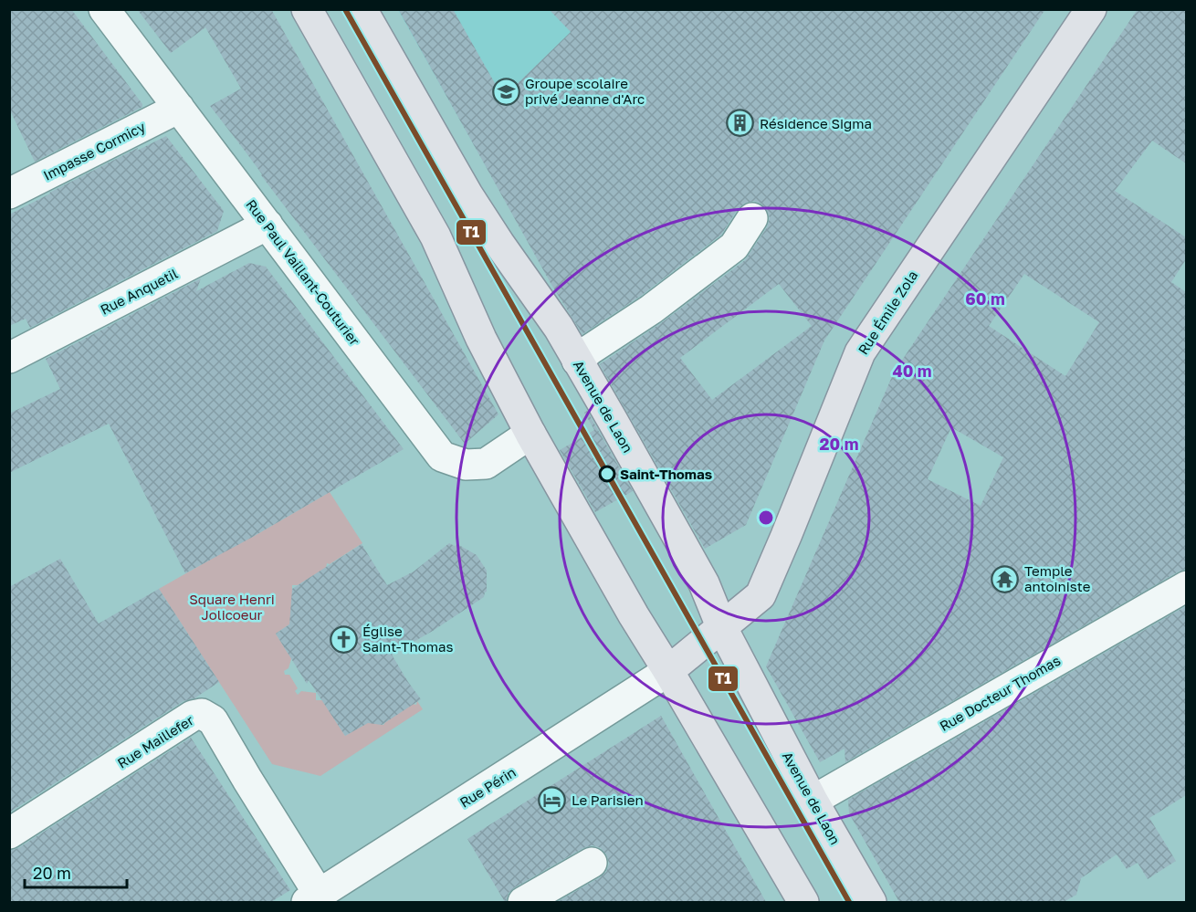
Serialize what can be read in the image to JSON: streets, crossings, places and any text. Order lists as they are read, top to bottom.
{
  "streets": {
    "main road": ["Rue Émile Zola", "Avenue de Laon"],
    "street": [
      "Impasse Cormicy",
      "Rue Paul Vaillant-Couturier",
      "Rue Anquetil",
      "Rue Docteur Thomas",
      "Rue Maillefer",
      "Rue Périn"
    ]
  },
  "crossings": [
    ["Impasse Cormicy", "Rue Paul Vaillant-Couturier"],
    ["Rue Paul Vaillant-Couturier", "Rue Anquetil"],
    ["Rue Émile Zola", "Avenue de Laon"],
    ["Rue Émile Zola", "Rue Périn"],
    ["Avenue de Laon", "Rue Docteur Thomas"],
    ["Rue Maillefer", "Rue Périn"]
  ],
  "parks": ["Square Henri Jolicoeur"],
  "places": {
    "school or university": ["Groupe scolaire privé Jeanne d'Arc"],
    "building": ["Résidence Sigma"],
    "other": ["Saint-Thomas"],
    "temple": ["Temple antoiniste"],
    "church": ["Église Saint-Thomas"],
    "hotel": ["Le Parisien"]
  },
  "lines": ["transit line T1"],
  "scale_bar": "20 m",
  "rings": ["60 m", "40 m", "20 m"]
}
